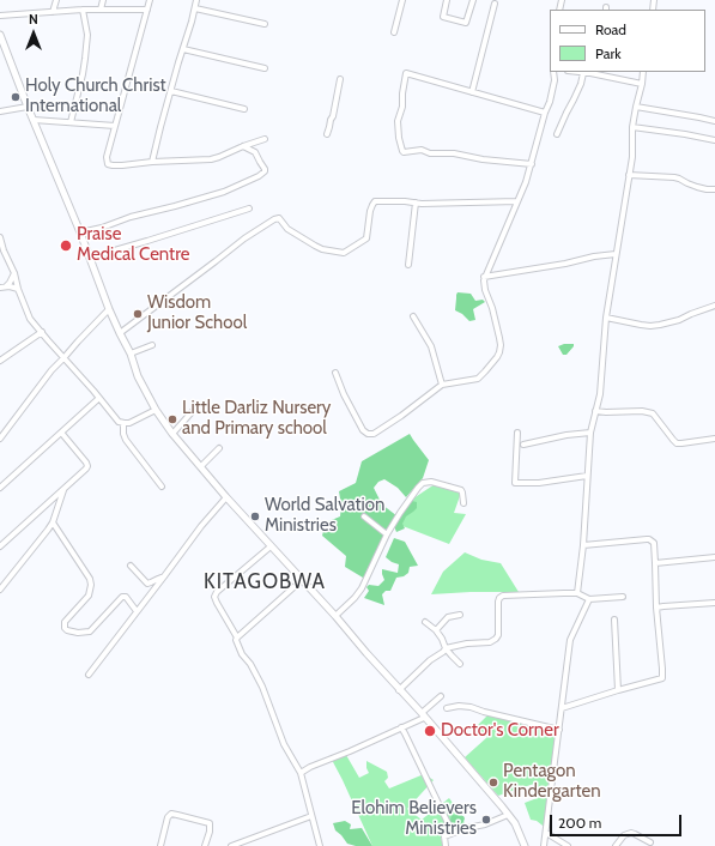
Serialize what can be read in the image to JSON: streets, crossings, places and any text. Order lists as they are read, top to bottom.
{
  "districts": ["KITAGOBWA"],
  "places": [
    "Holy Church Christ International",
    "Praise Medical Centre",
    "Wisdom Junior School",
    "Little Darliz Nursery and Primary school",
    "World Salvation Ministries",
    "Doctor's Corner",
    "Pentagon Kindergarten",
    "Elohim Believers Ministries"
  ],
  "legend": ["Road", "Park"],
  "scale_bar": "200 m",
  "north": "top"
}
